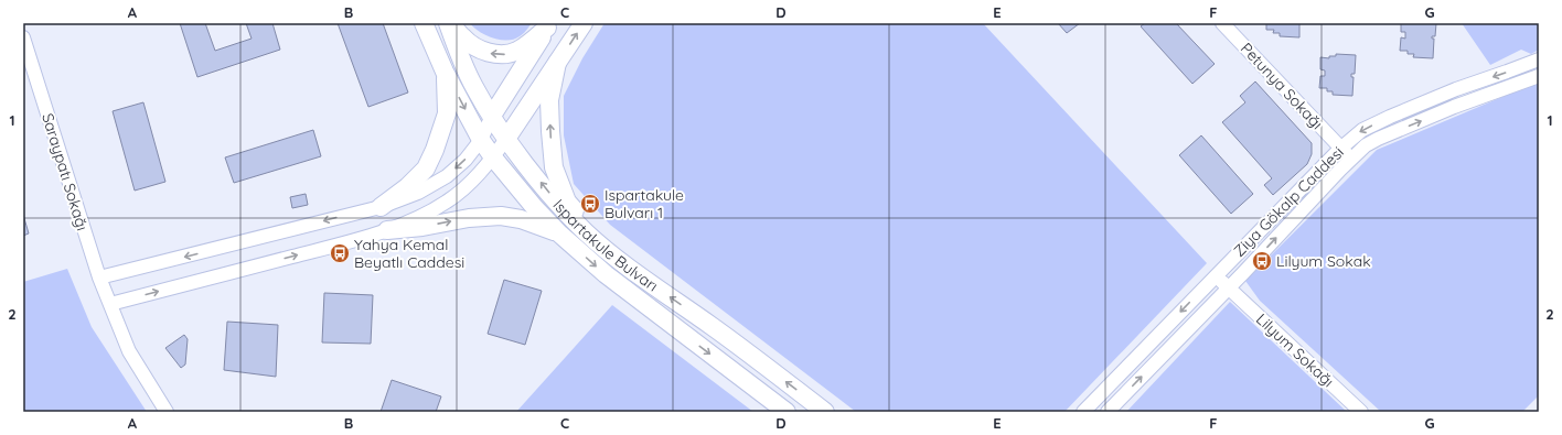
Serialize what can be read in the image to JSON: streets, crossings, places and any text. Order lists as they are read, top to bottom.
{
  "streets": {
    "main road": ["Ispartakule Bulvarı"],
    "street": [
      "Petunya Sokağı",
      "Saraypatı Sokağı",
      "Ziya Gökalp Caddesi",
      "Lilyum Sokağı"
    ]
  },
  "crossings": [
    ["Petunya Sokağı", "Ziya Gökalp Caddesi"],
    ["Ziya Gökalp Caddesi", "Lilyum Sokağı"]
  ],
  "places": {
    "bus stop": ["Ispartakule Bulvarı 1", "Yahya Kemal Beyatlı Caddesi", "Lilyum Sokak"]
  },
  "grid": {
    "columns": [
      "A",
      "B",
      "C",
      "D",
      "E",
      "F",
      "G"
    ],
    "rows": ["1", "2"]
  }
}
